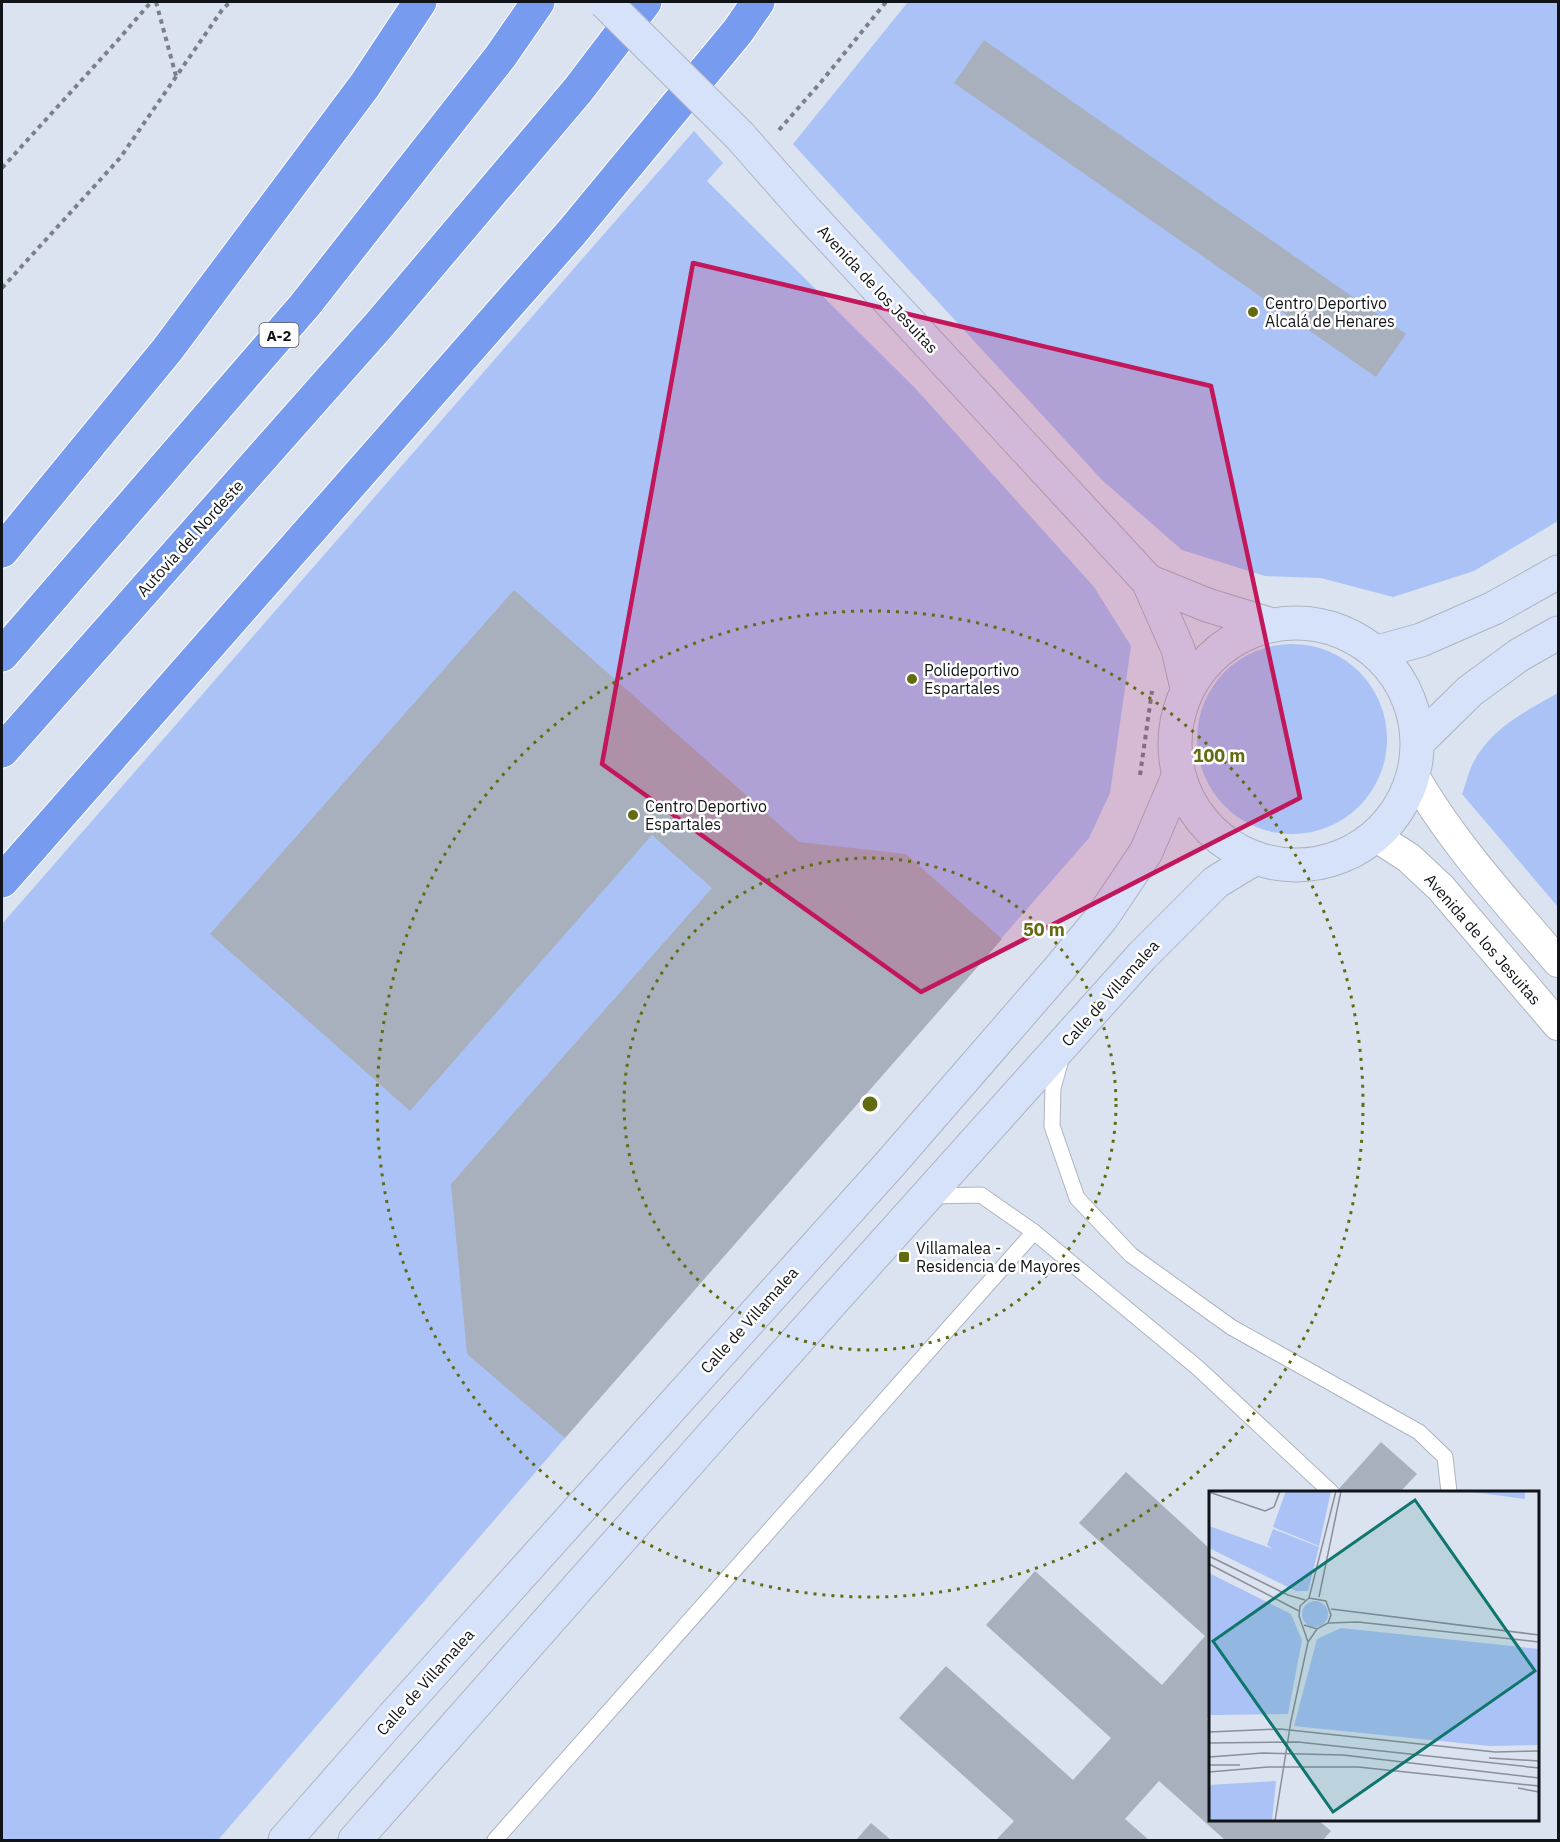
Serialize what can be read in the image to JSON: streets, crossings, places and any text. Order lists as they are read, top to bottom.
{
  "streets": {
    "highway": ["A-2", "Autovía del Nordeste"],
    "street": ["Avenida de los Jesuitas", "Calle de Villamalea"]
  },
  "places": {
    "other": ["Centro Deportivo Alcalá de Henares", "Polideportivo Espartales", "Centro Deportivo Espartales"],
    "transit": ["Villamalea - Residencia de Mayores"]
  },
  "rings": ["100 m", "50 m"]
}
